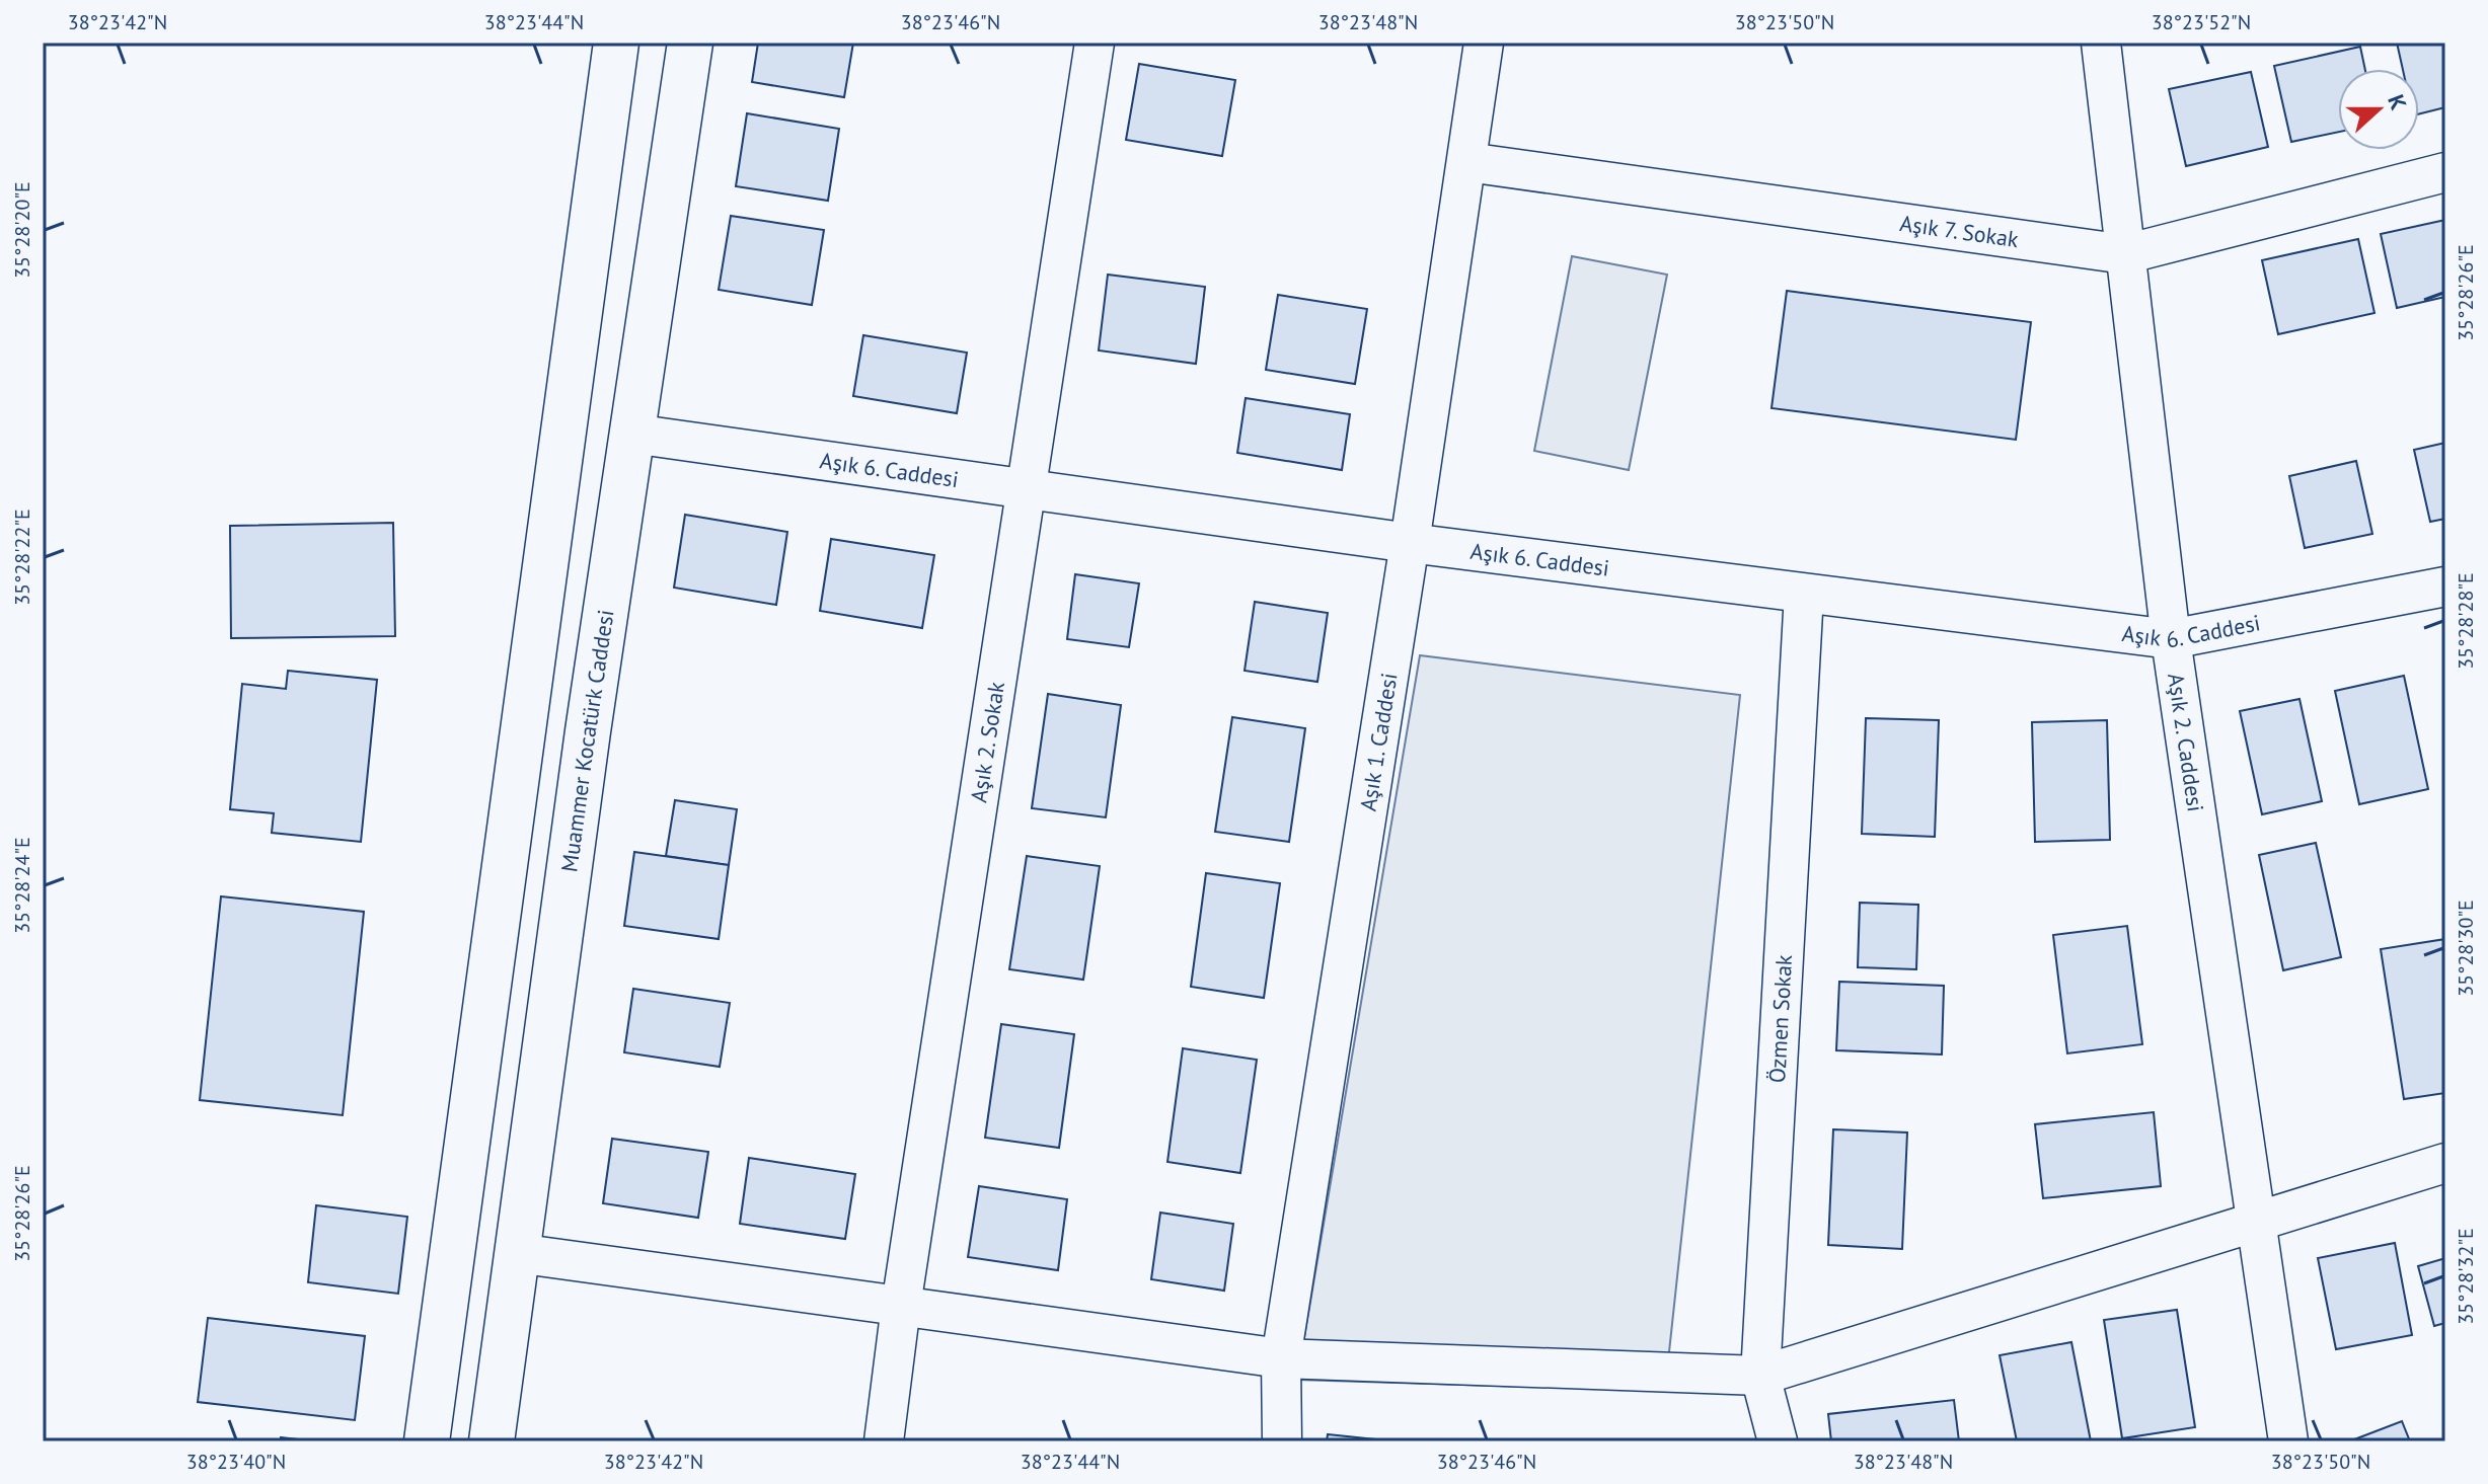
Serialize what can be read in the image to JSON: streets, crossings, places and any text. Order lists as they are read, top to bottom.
{
  "streets": {
    "street": [
      "Aşık 7. Sokak",
      "Aşık 6. Caddesi",
      "Muammer Kocatürk Caddesi",
      "Aşık 2. Sokak",
      "Aşık 1. Caddesi",
      "Aşık 2. Caddesi",
      "Özmen Sokak"
    ]
  },
  "crossings": [
    ["Aşık 7. Sokak", "Aşık 1. Caddesi"],
    ["Aşık 7. Sokak", "Aşık 2. Caddesi"],
    ["Aşık 6. Caddesi", "Muammer Kocatürk Caddesi"],
    ["Aşık 6. Caddesi", "Aşık 2. Sokak"],
    ["Aşık 6. Caddesi", "Aşık 1. Caddesi"],
    ["Aşık 6. Caddesi", "Aşık 2. Caddesi"],
    ["Aşık 6. Caddesi", "Özmen Sokak"]
  ],
  "north": "right",
  "coordinates": [
    "38°23'42\"N",
    "38°23'44\"N",
    "38°23'46\"N",
    "38°23'48\"N",
    "38°23'50\"N",
    "38°23'52\"N",
    "35°28'20\"E",
    "35°28'26\"E",
    "35°28'22\"E",
    "35°28'28\"E",
    "35°28'24\"E",
    "35°28'30\"E",
    "35°28'32\"E",
    "38°23'40\"N"
  ]
}
